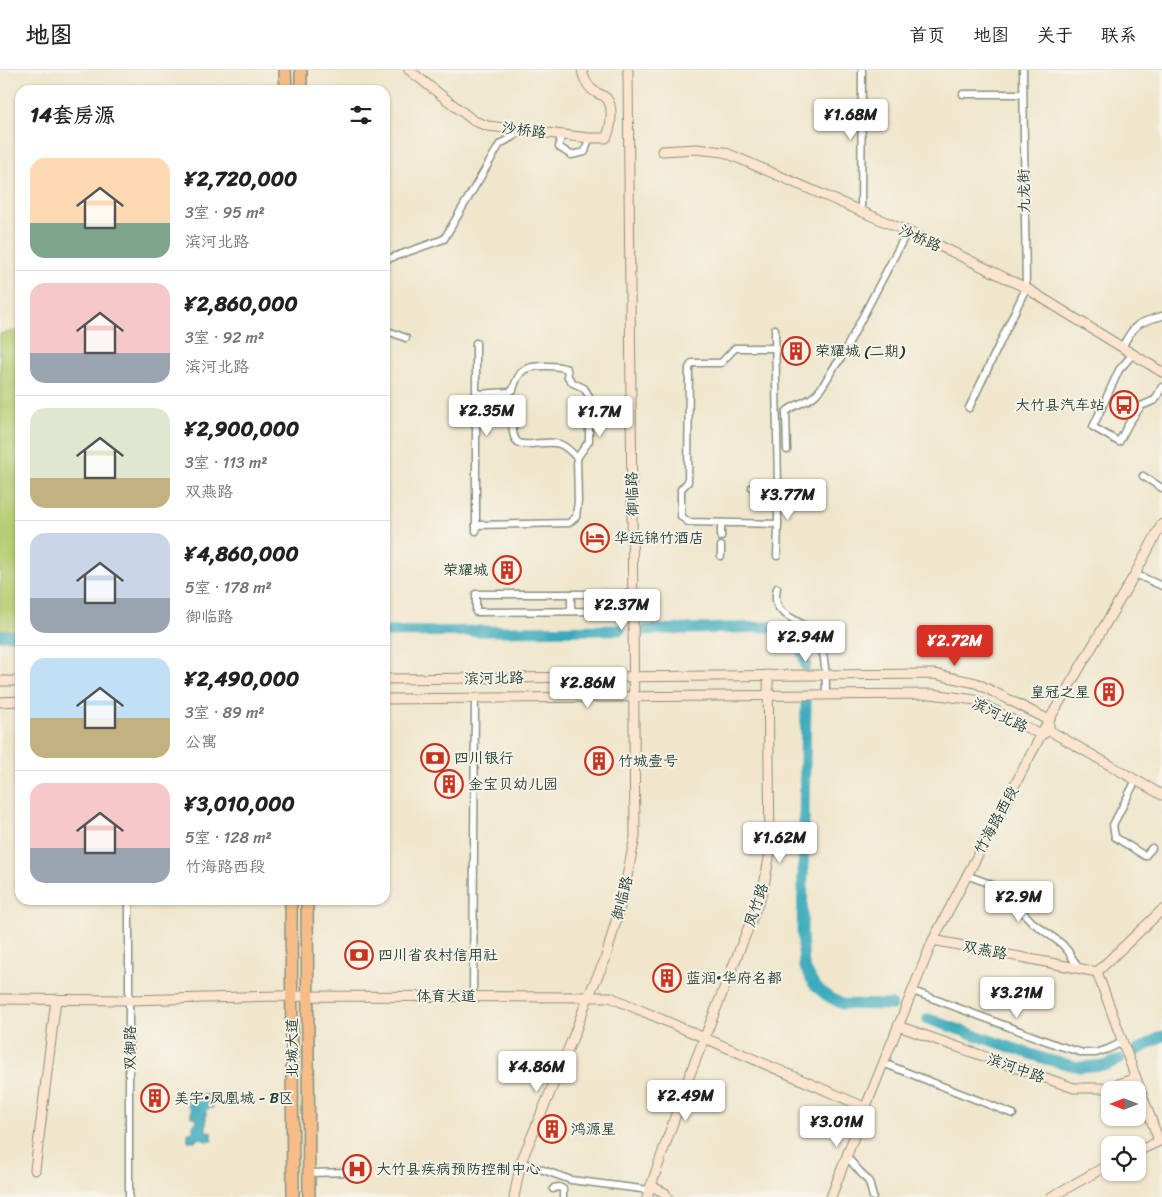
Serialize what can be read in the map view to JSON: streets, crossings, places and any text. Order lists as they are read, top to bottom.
{
  "streets": {
    "highway": ["北城大道"],
    "street": [
      "沙桥路",
      "九龙街",
      "御临路",
      "滨河北路",
      "竹海路西段",
      "凤竹路",
      "双燕路",
      "体育大道",
      "双御路",
      "滨河中路"
    ]
  },
  "crossings": [
    ["沙桥路", "九龙街"],
    ["御临路", "滨河北路"],
    ["御临路", "体育大道"],
    ["滨河北路", "竹海路西段"],
    ["滨河北路", "凤竹路"],
    ["竹海路西段", "双燕路"],
    ["竹海路西段", "体育大道"],
    ["竹海路西段", "滨河中路"],
    ["凤竹路", "体育大道"],
    ["体育大道", "双御路"],
    ["体育大道", "北城大道"]
  ],
  "places": {
    "building": [
      "荣耀城 (二期)",
      "荣耀城",
      "皇冠之星",
      "竹城壹号",
      "金宝贝幼儿园",
      "蓝润•华府名都",
      "美宇•凤凰城 - B区",
      "鸿源星"
    ],
    "bus stop": ["大竹县汽车站"],
    "hotel": ["华远锦竹酒店"],
    "bank": ["四川银行", "四川省农村信用社"],
    "hospital": ["大竹县疾病预防控制中心"]
  },
  "north": "left",
  "page": {
    "header": "地图",
    "nav": [
      "首页",
      "地图",
      "关于",
      "联系"
    ],
    "heading": "14套房源",
    "price": [
      "¥1.68M",
      "¥2.35M",
      "¥1.7M",
      "¥3.77M",
      "¥2.37M",
      "¥2.94M",
      "¥2.72M",
      "¥2.86M",
      "¥1.62M",
      "¥2.9M",
      "¥3.21M",
      "¥4.86M",
      "¥2.49M",
      "¥3.01M"
    ],
    "list": [
      {
        "name": "¥2,720,000",
        "note": "3室 · 95 m² · 滨河北路"
      },
      {
        "name": "¥2,860,000",
        "note": "3室 · 92 m² · 滨河北路"
      },
      {
        "name": "¥2,900,000",
        "note": "3室 · 113 m² · 双燕路"
      },
      {
        "name": "¥4,860,000",
        "note": "5室 · 178 m² · 御临路"
      },
      {
        "name": "¥2,490,000",
        "note": "3室 · 89 m² · 公寓"
      },
      {
        "name": "¥3,010,000",
        "note": "5室 · 128 m² · 竹海路西段"
      }
    ]
  }
}
